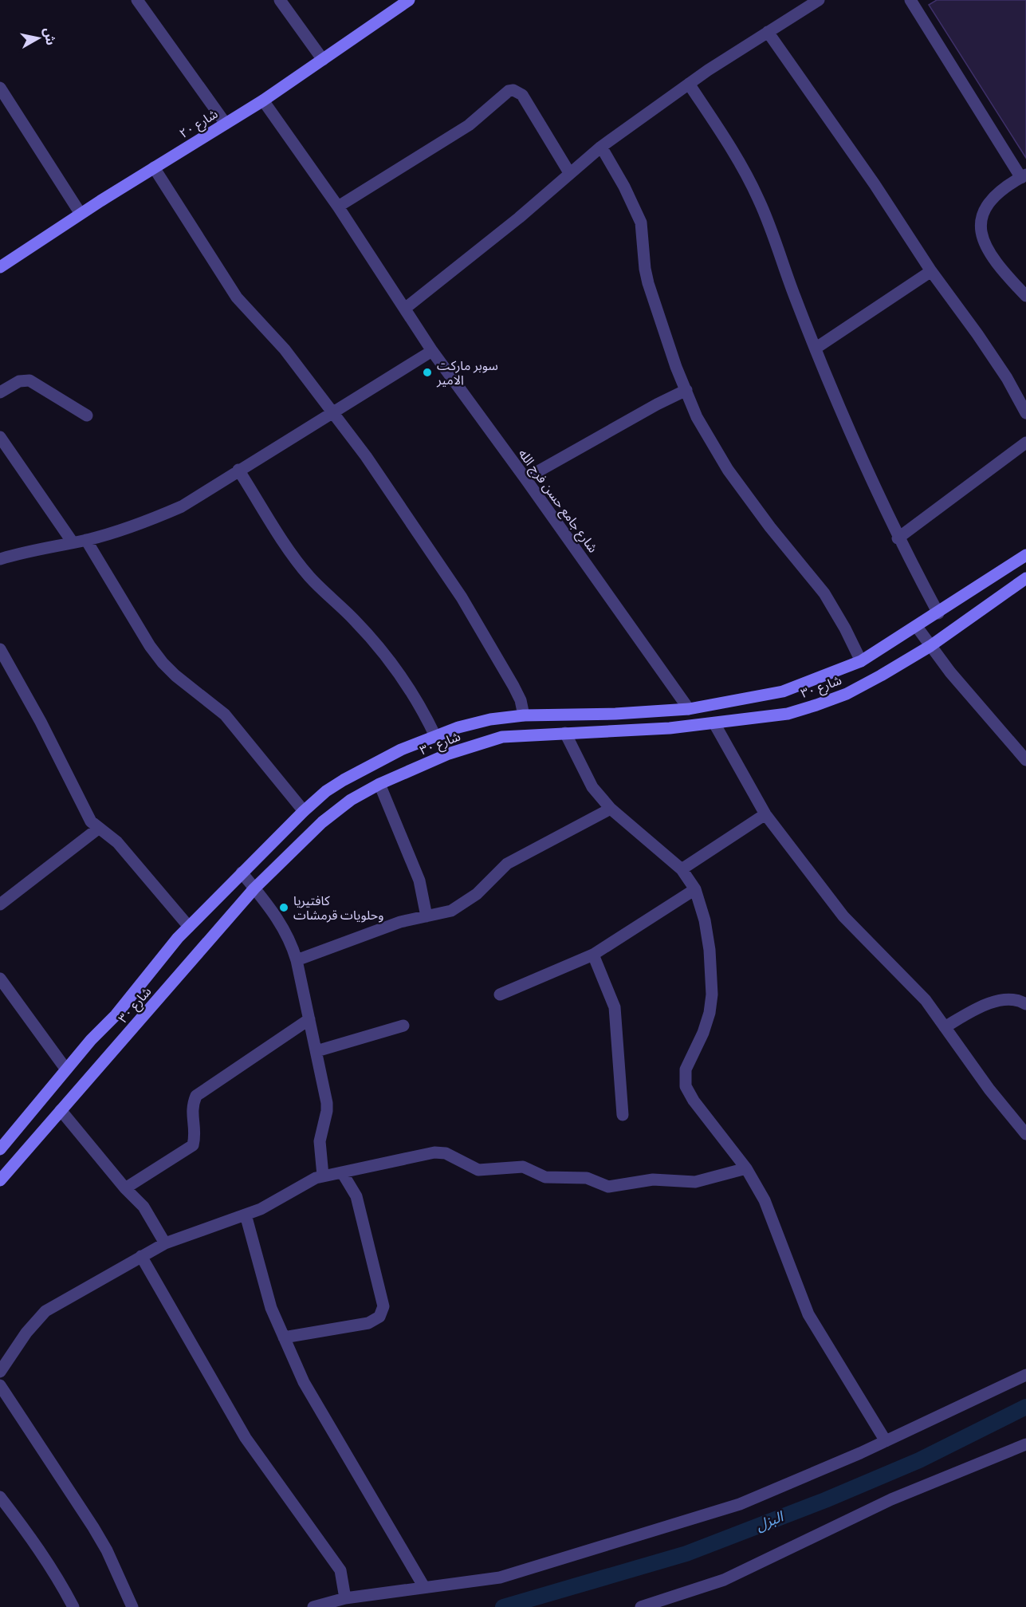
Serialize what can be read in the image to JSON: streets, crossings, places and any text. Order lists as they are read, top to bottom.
{
  "streets": {
    "street": ["شارع ٢٠", "شارع جامع حسن فرج الله", "شارع ٣٠"]
  },
  "crossings": [
    ["شارع ٢٠", "شارع جامع حسن فرج الله"],
    ["شارع جامع حسن فرج الله", "شارع ٣٠"]
  ],
  "water": ["البزل"],
  "places": ["سوبر ماركت الامير", "كافتيريا وحلويات قرمشات"],
  "north": "right"
}
